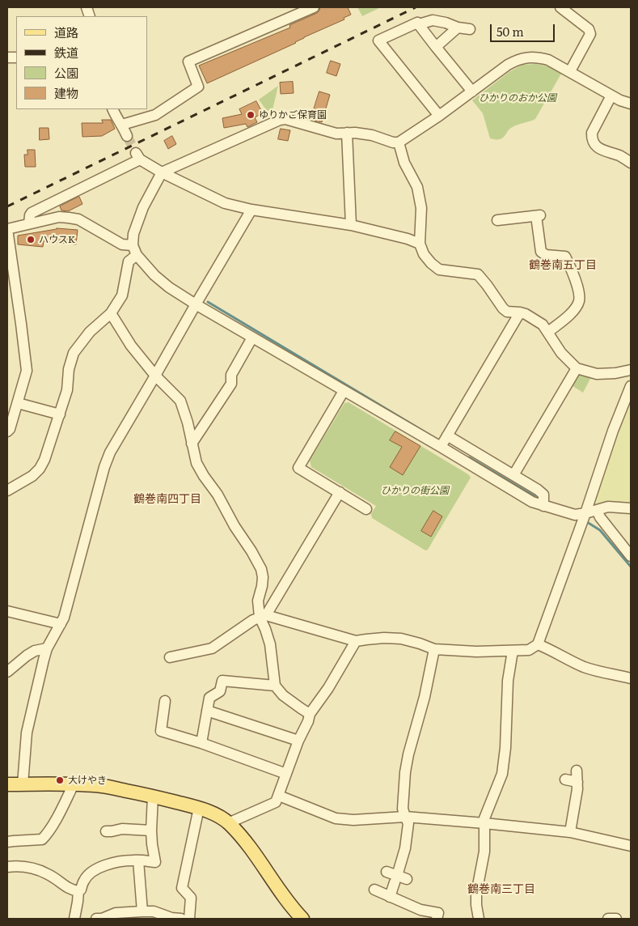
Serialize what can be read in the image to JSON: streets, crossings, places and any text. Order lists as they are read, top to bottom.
{
  "districts": ["鶴巻南五丁目", "鶴巻南四丁目", "鶴巻南三丁目"],
  "parks": ["ひかりのおか公園", "ひかりの街公園"],
  "places": ["ゆりかご保育園", "ハウスK", "大けやき"],
  "legend": [
    "道路",
    "鉄道",
    "公園",
    "建物"
  ],
  "scale_bar": "50 m"
}
